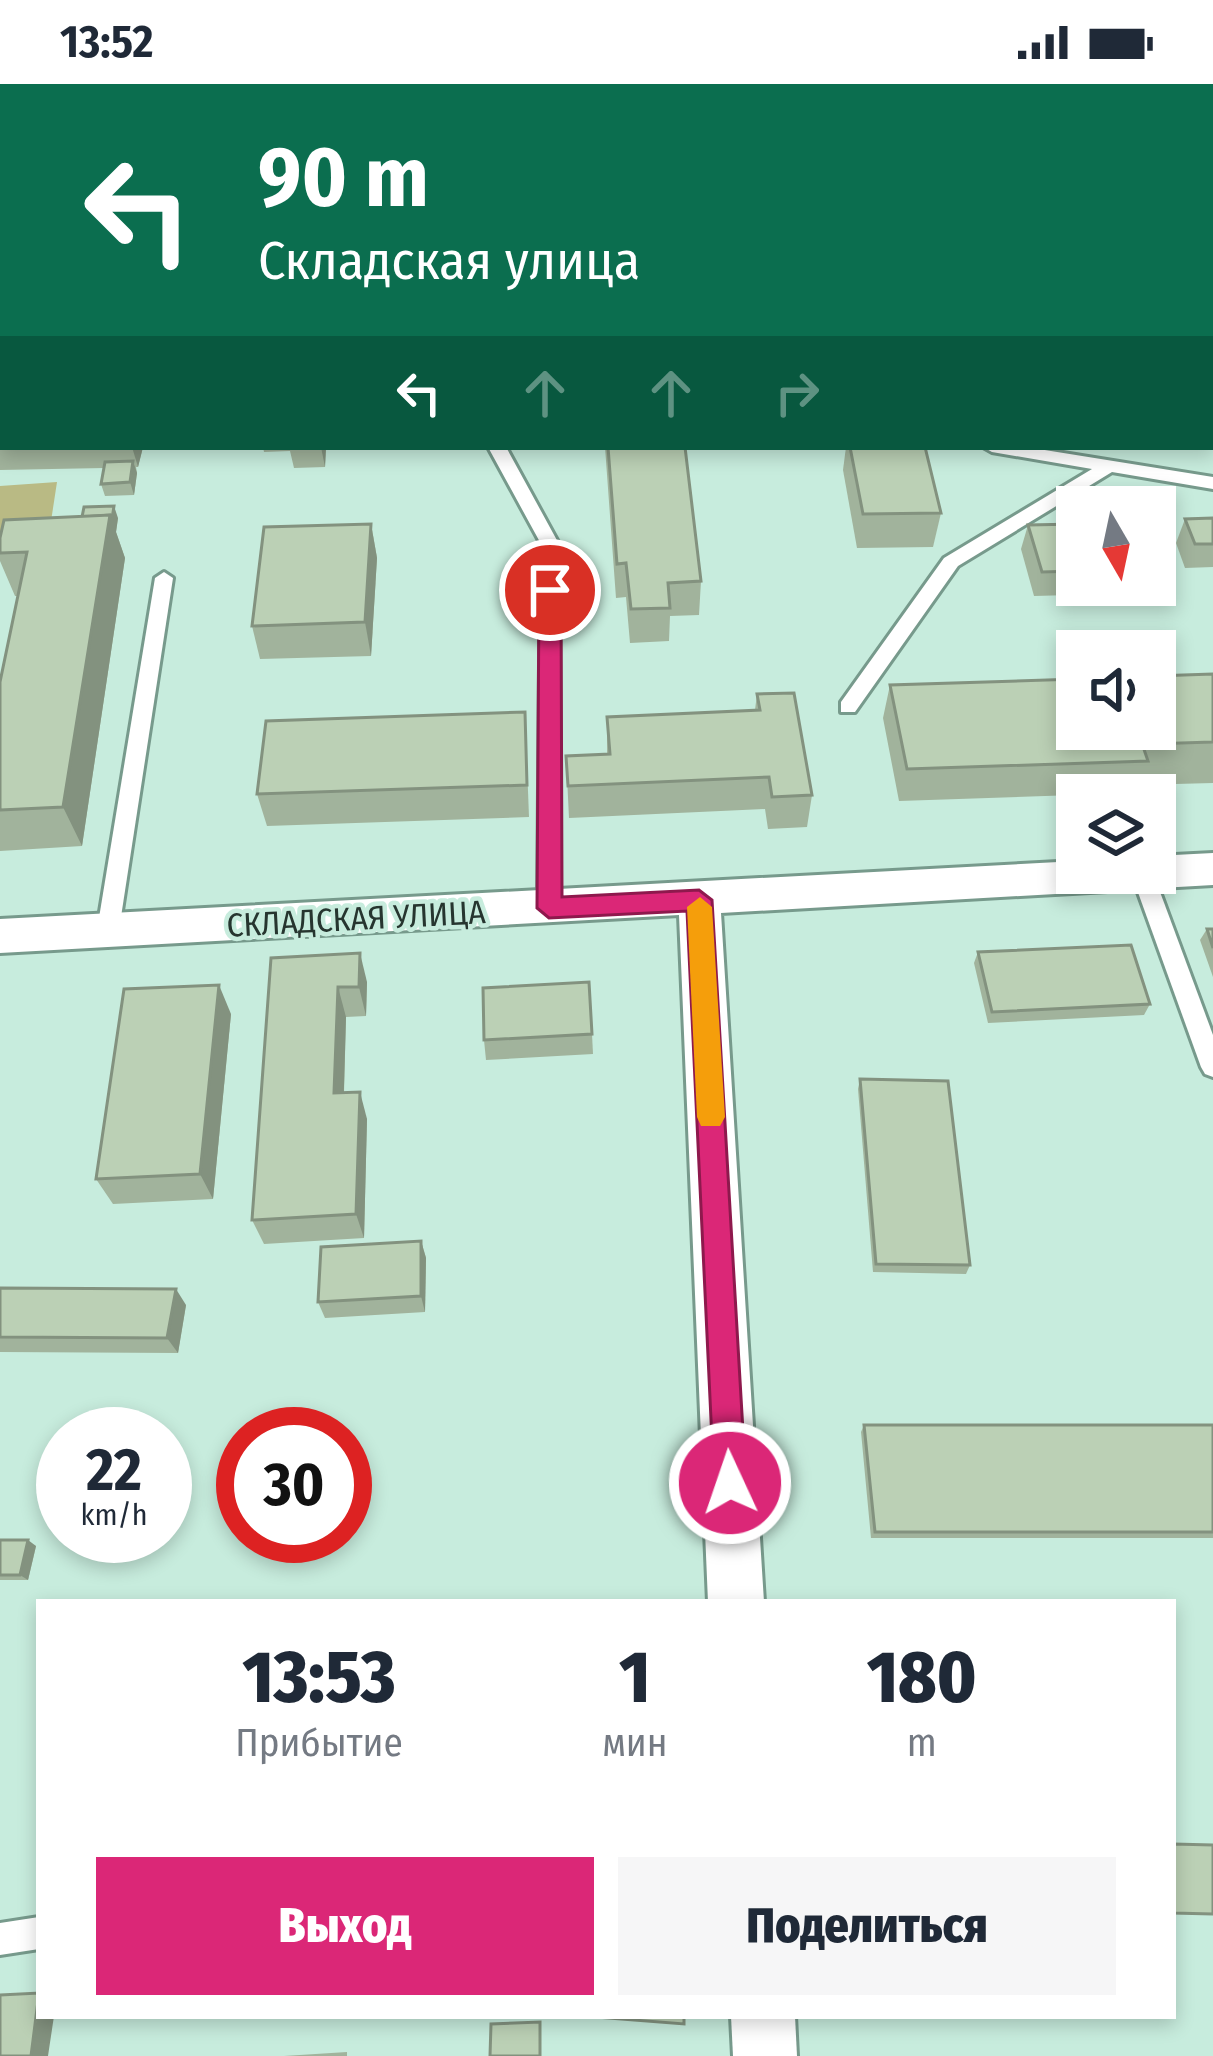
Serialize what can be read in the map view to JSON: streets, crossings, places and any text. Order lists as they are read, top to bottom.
{
  "streets": {
    "street": ["СКЛАДСКАЯ УЛИЦА"]
  },
  "north": "bottom",
  "page": {
    "status": "13:52",
    "turn": ["90 m", "Складская улица"],
    "speed": "22 km/h",
    "limit": "30",
    "eta": [
      "13:53",
      "Прибытие",
      "1",
      "мин",
      "180",
      "m"
    ],
    "buttons": ["Выход", "Поделиться"]
  }
}
